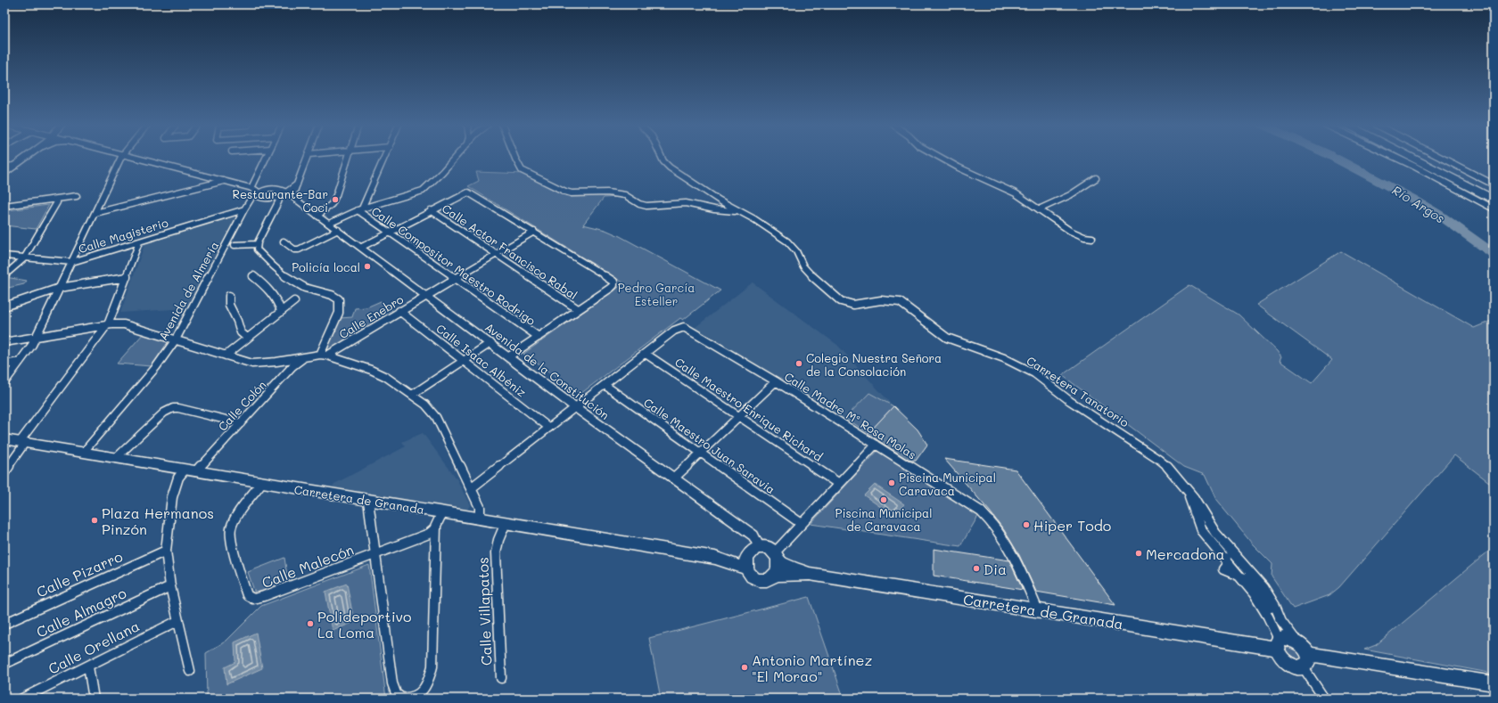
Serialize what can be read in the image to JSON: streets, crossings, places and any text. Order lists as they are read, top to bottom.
{
  "streets": {
    "main road": ["Carretera de Granada"],
    "street": [
      "Calle Magisterio",
      "Calle Actor Francisco Rabal",
      "Calle Compositor Maestro Rodrigo",
      "Avenida de Almería",
      "Calle Enebro",
      "Calle Isaac Albéniz",
      "Avenida de la Constitución",
      "Carretera Tanatorio",
      "Calle Colón",
      "Calle Maestro Enrique Richard",
      "Calle Madre Mª Rosa Molas",
      "Calle Maestro Juan Saravia",
      "Calle Malecón",
      "Calle Pizarro",
      "Calle Villapatos",
      "Calle Almagro",
      "Calle Orellana"
    ]
  },
  "crossings": [
    ["Calle Magisterio", "Avenida de Almería"],
    ["Calle Actor Francisco Rabal", "Calle Enebro"],
    ["Calle Compositor Maestro Rodrigo", "Calle Enebro"],
    ["Avenida de Almería", "Carretera de Granada"],
    ["Calle Enebro", "Calle Isaac Albéniz"],
    ["Calle Enebro", "Avenida de la Constitución"],
    ["Avenida de la Constitución", "Carretera de Granada"],
    ["Calle Colón", "Carretera de Granada"],
    ["Calle Colón", "Calle Pizarro"],
    ["Calle Colón", "Calle Almagro"],
    ["Calle Colón", "Calle Orellana"],
    ["Calle Maestro Enrique Richard", "Calle Madre Mª Rosa Molas"],
    ["Calle Madre Mª Rosa Molas", "Carretera de Granada"],
    ["Carretera de Granada", "Calle Malecón"],
    ["Carretera de Granada", "Calle Villapatos"]
  ],
  "water": ["Río Argos"],
  "parks": ["Pedro García Esteller"],
  "places": [
    "Restaurante-Bar Coci",
    "Policía local",
    "Colegio Nuestra Señora de la Consolación",
    "Piscina Municipal Caravaca",
    "Piscina Municipal de Caravaca",
    "Plaza Hermanos Pinzón",
    "Hiper Todo",
    "Mercadona",
    "Dia",
    "Polideportivo La Loma",
    "Antonio Martínez \"El Morao\""
  ]
}
